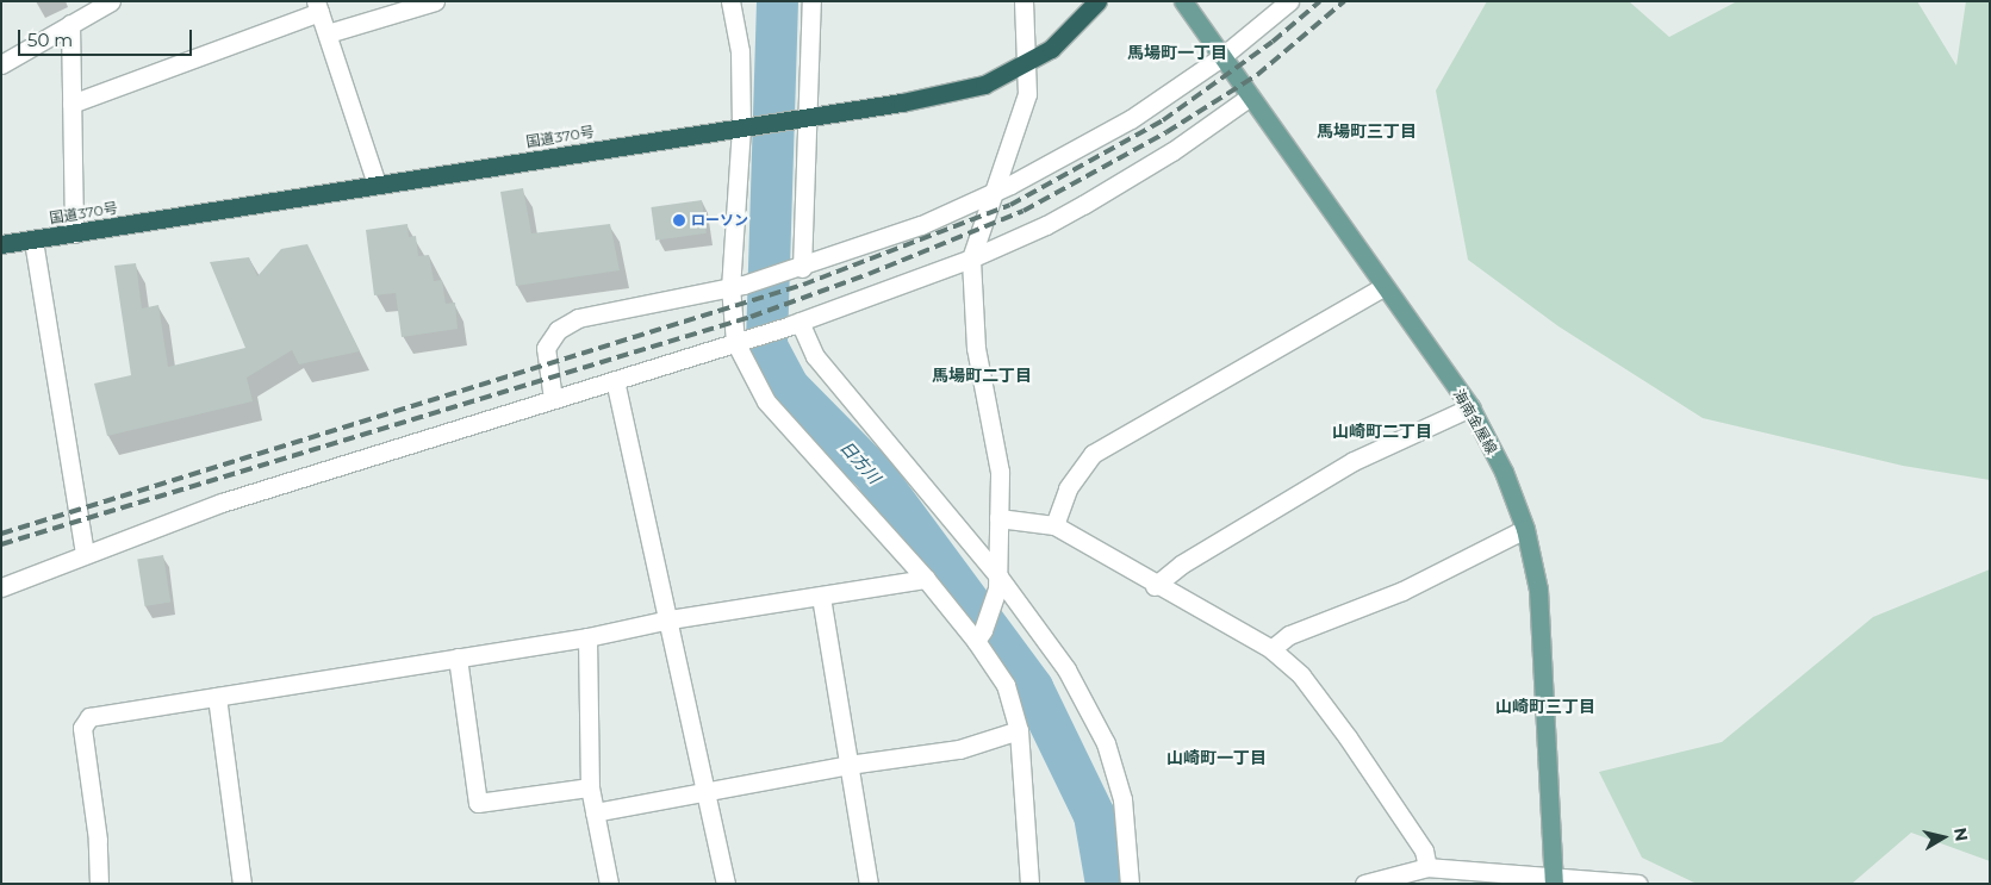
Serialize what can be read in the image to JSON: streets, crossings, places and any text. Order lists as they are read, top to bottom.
{
  "streets": {
    "highway": ["国道370号"],
    "main road": ["海南金屋線"]
  },
  "districts": [
    "馬場町一丁目",
    "馬場町三丁目",
    "馬場町二丁目",
    "山崎町二丁目",
    "山崎町三丁目",
    "山崎町一丁目"
  ],
  "water": ["日方川"],
  "places": ["ローソン"],
  "scale_bar": "50 m",
  "north": "right"
}
